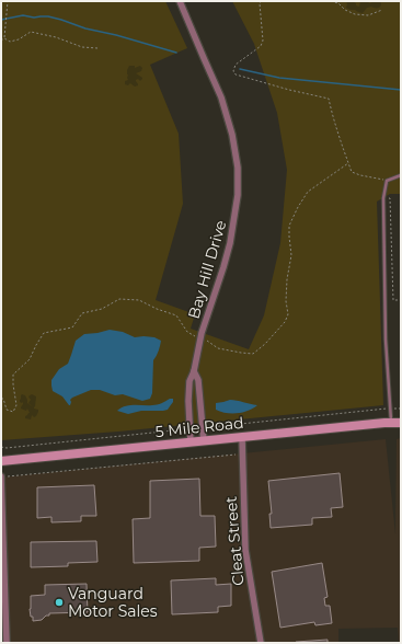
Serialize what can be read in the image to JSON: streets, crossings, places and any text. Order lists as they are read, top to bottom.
{
  "streets": {
    "street": ["Bay Hill Drive", "5 Mile Road", "Cleat Street"]
  },
  "crossings": [
    ["Bay Hill Drive", "5 Mile Road"],
    ["5 Mile Road", "Cleat Street"]
  ],
  "places": ["Vanguard Motor Sales"]
}
